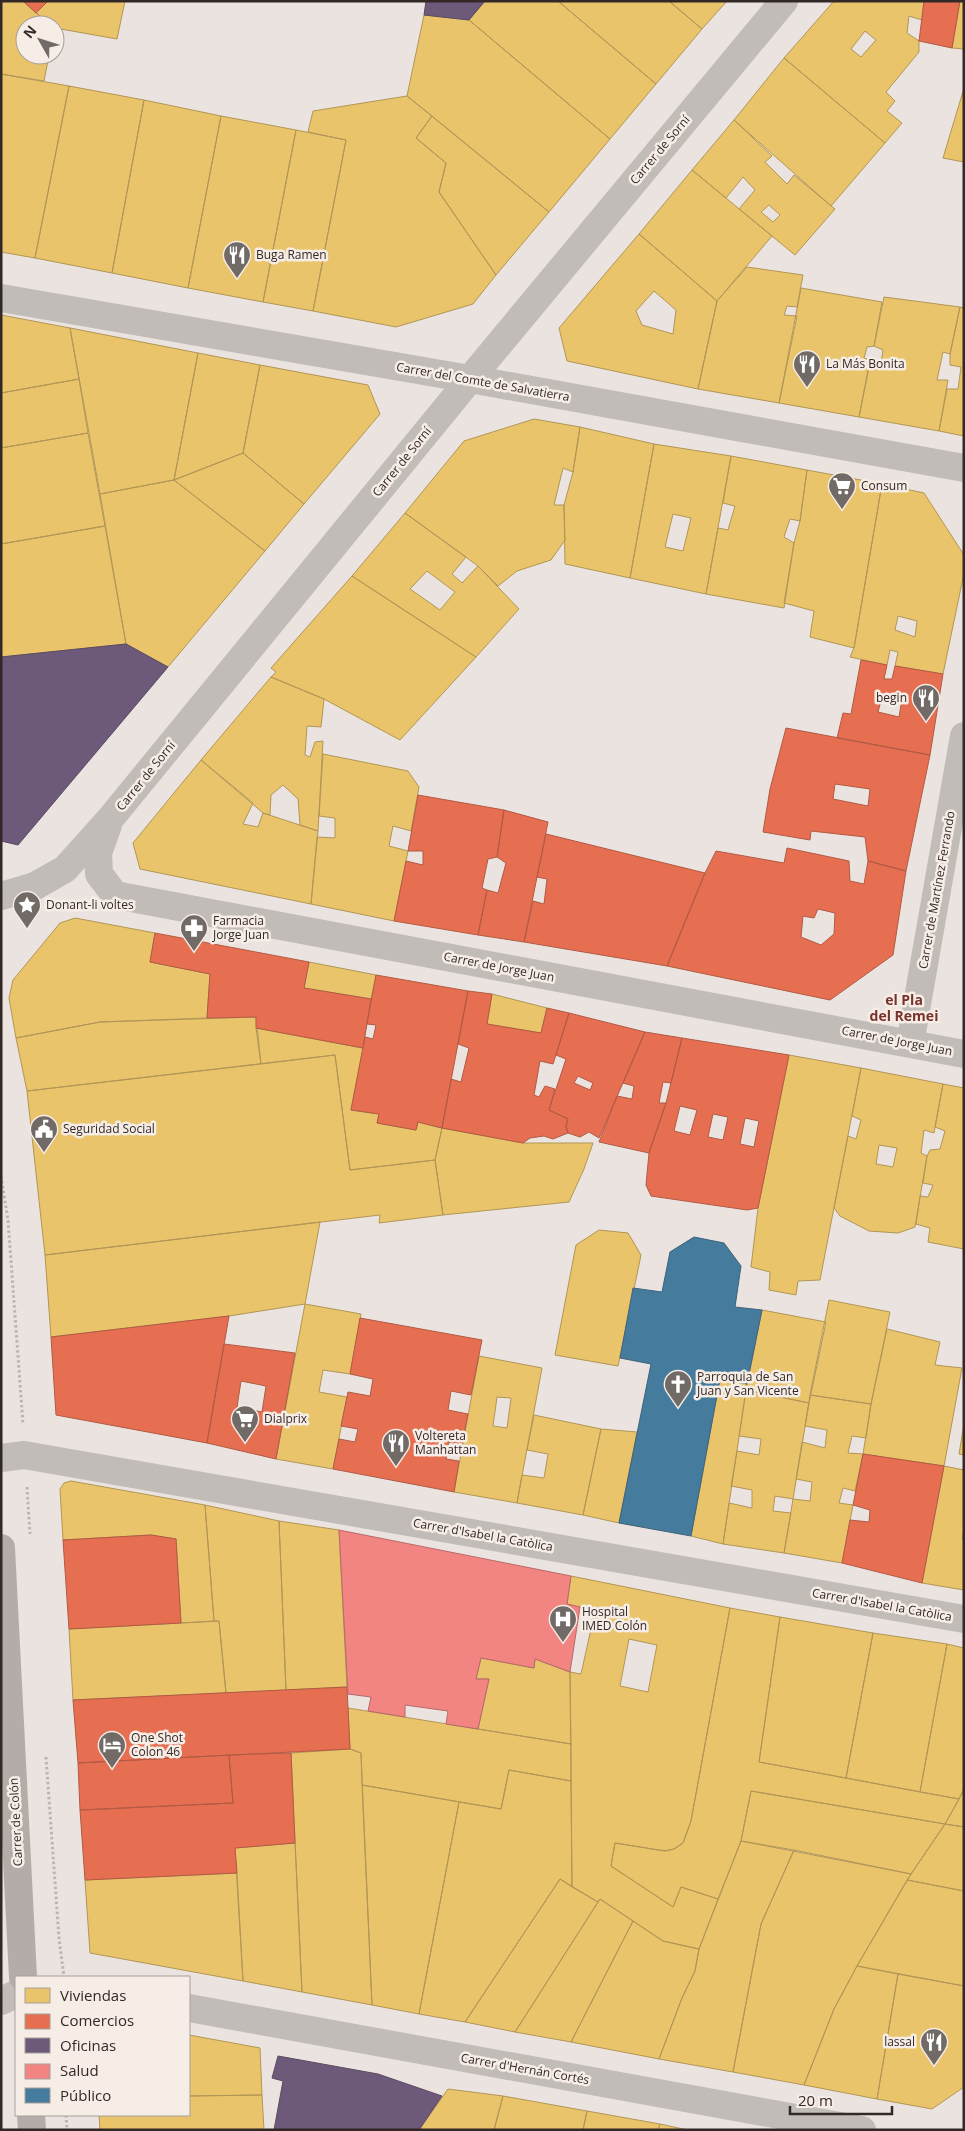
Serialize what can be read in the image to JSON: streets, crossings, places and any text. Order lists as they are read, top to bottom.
{
  "streets": {
    "main road": ["Carrer de Colón"],
    "street": [
      "Carrer de Sorní",
      "Carrer del Comte de Salvatierra",
      "Carrer de Martínez Ferrando",
      "Carrer de Jorge Juan",
      "Carrer d'Isabel la Catòlica",
      "Carrer d'Hernán Cortés"
    ]
  },
  "crossings": [
    ["Carrer de Sorní", "Carrer del Comte de Salvatierra"],
    ["Carrer de Sorní", "Carrer de Jorge Juan"],
    ["Carrer de Martínez Ferrando", "Carrer de Jorge Juan"]
  ],
  "districts": ["el Pla del Remei"],
  "places": {
    "restaurant": [
      "Buga Ramen",
      "La Más Bonita",
      "begin",
      "Voltereta Manhattan",
      "lassal"
    ],
    "supermarket": ["Consum", "Dialprix"],
    "place": ["Donant-li voltes"],
    "pharmacy": ["Farmacia Jorge Juan"],
    "public building": ["Seguridad Social"],
    "church": ["Parroquia de San Juan y San Vicente"],
    "hospital": ["Hospital IMED Colón"],
    "hotel": ["One Shot Colon 46"]
  },
  "legend": [
    "Viviendas",
    "Comercios",
    "Oficinas",
    "Salud",
    "Público"
  ],
  "scale_bar": "20 m",
  "north": "top left"
}
